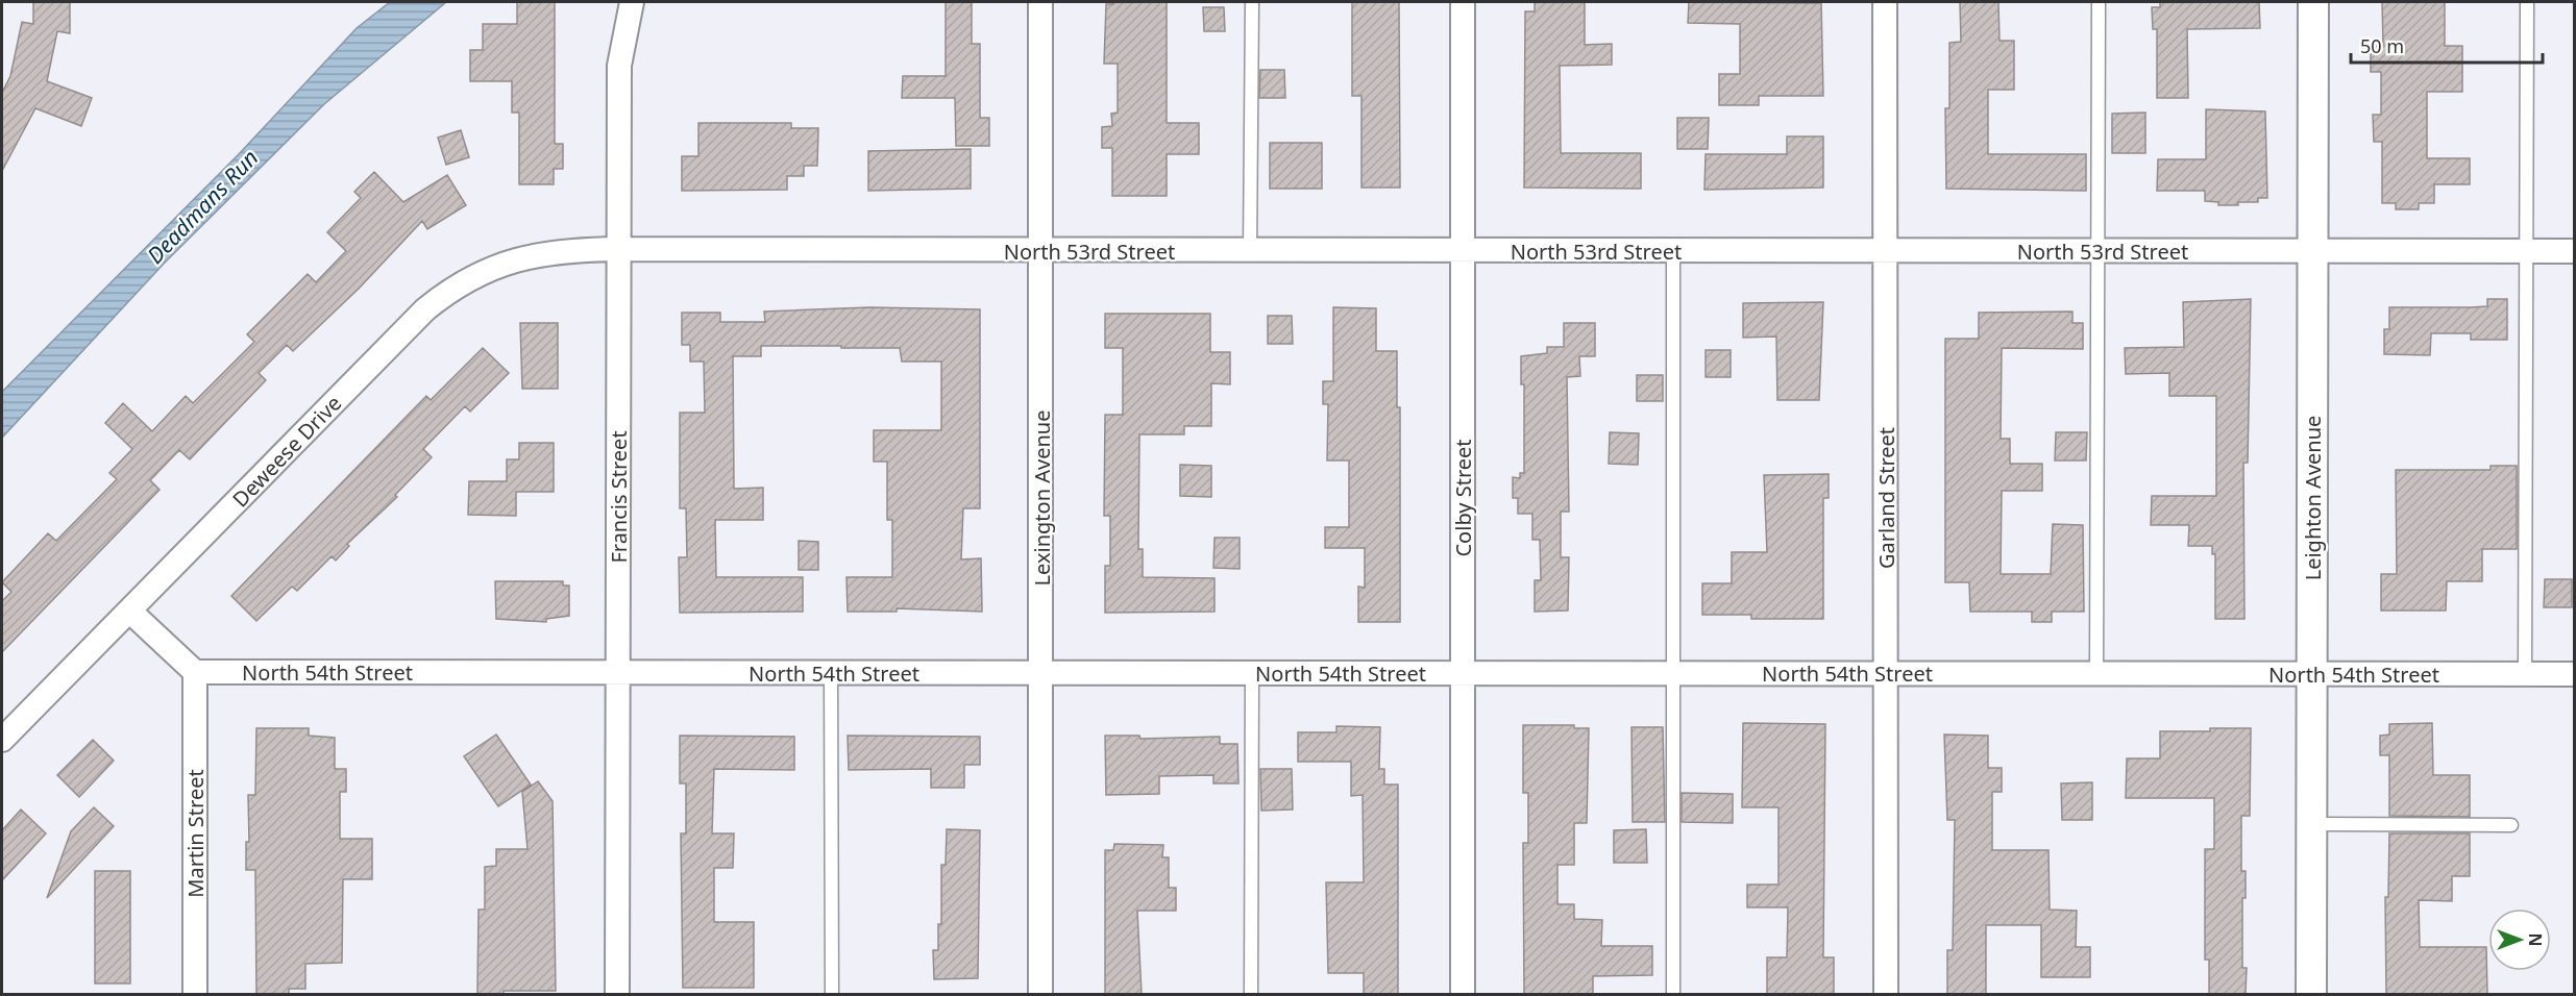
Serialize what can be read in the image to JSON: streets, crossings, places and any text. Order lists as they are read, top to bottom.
{
  "streets": {
    "street": [
      "North 53rd Street",
      "Deweese Drive",
      "Francis Street",
      "Lexington Avenue",
      "Colby Street",
      "Garland Street",
      "Leighton Avenue",
      "North 54th Street",
      "Martin Street"
    ]
  },
  "crossings": [
    ["North 53rd Street", "Deweese Drive"],
    ["North 53rd Street", "Francis Street"],
    ["North 53rd Street", "Lexington Avenue"],
    ["North 53rd Street", "Colby Street"],
    ["North 53rd Street", "Garland Street"],
    ["North 53rd Street", "Leighton Avenue"],
    ["Deweese Drive", "Francis Street"],
    ["Francis Street", "North 54th Street"],
    ["Lexington Avenue", "North 54th Street"],
    ["Colby Street", "North 54th Street"],
    ["Garland Street", "North 54th Street"],
    ["Leighton Avenue", "North 54th Street"],
    ["North 54th Street", "Martin Street"]
  ],
  "water": ["Deadmans Run"],
  "scale_bar": "50 m",
  "north": "right"
}
